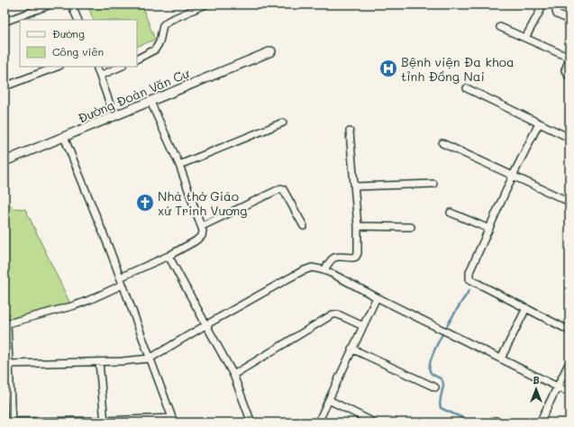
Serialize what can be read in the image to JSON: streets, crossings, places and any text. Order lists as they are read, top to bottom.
{
  "streets": {
    "street": ["Đường Đoàn Văn Cự"]
  },
  "places": {
    "hospital": ["Bệnh viện Đa khoa tỉnh Đồng Nai"],
    "church": ["Nhà thờ Giáo xứ Trinh Vương"]
  },
  "legend": ["Đường", "Công viên"],
  "north": "top"
}
